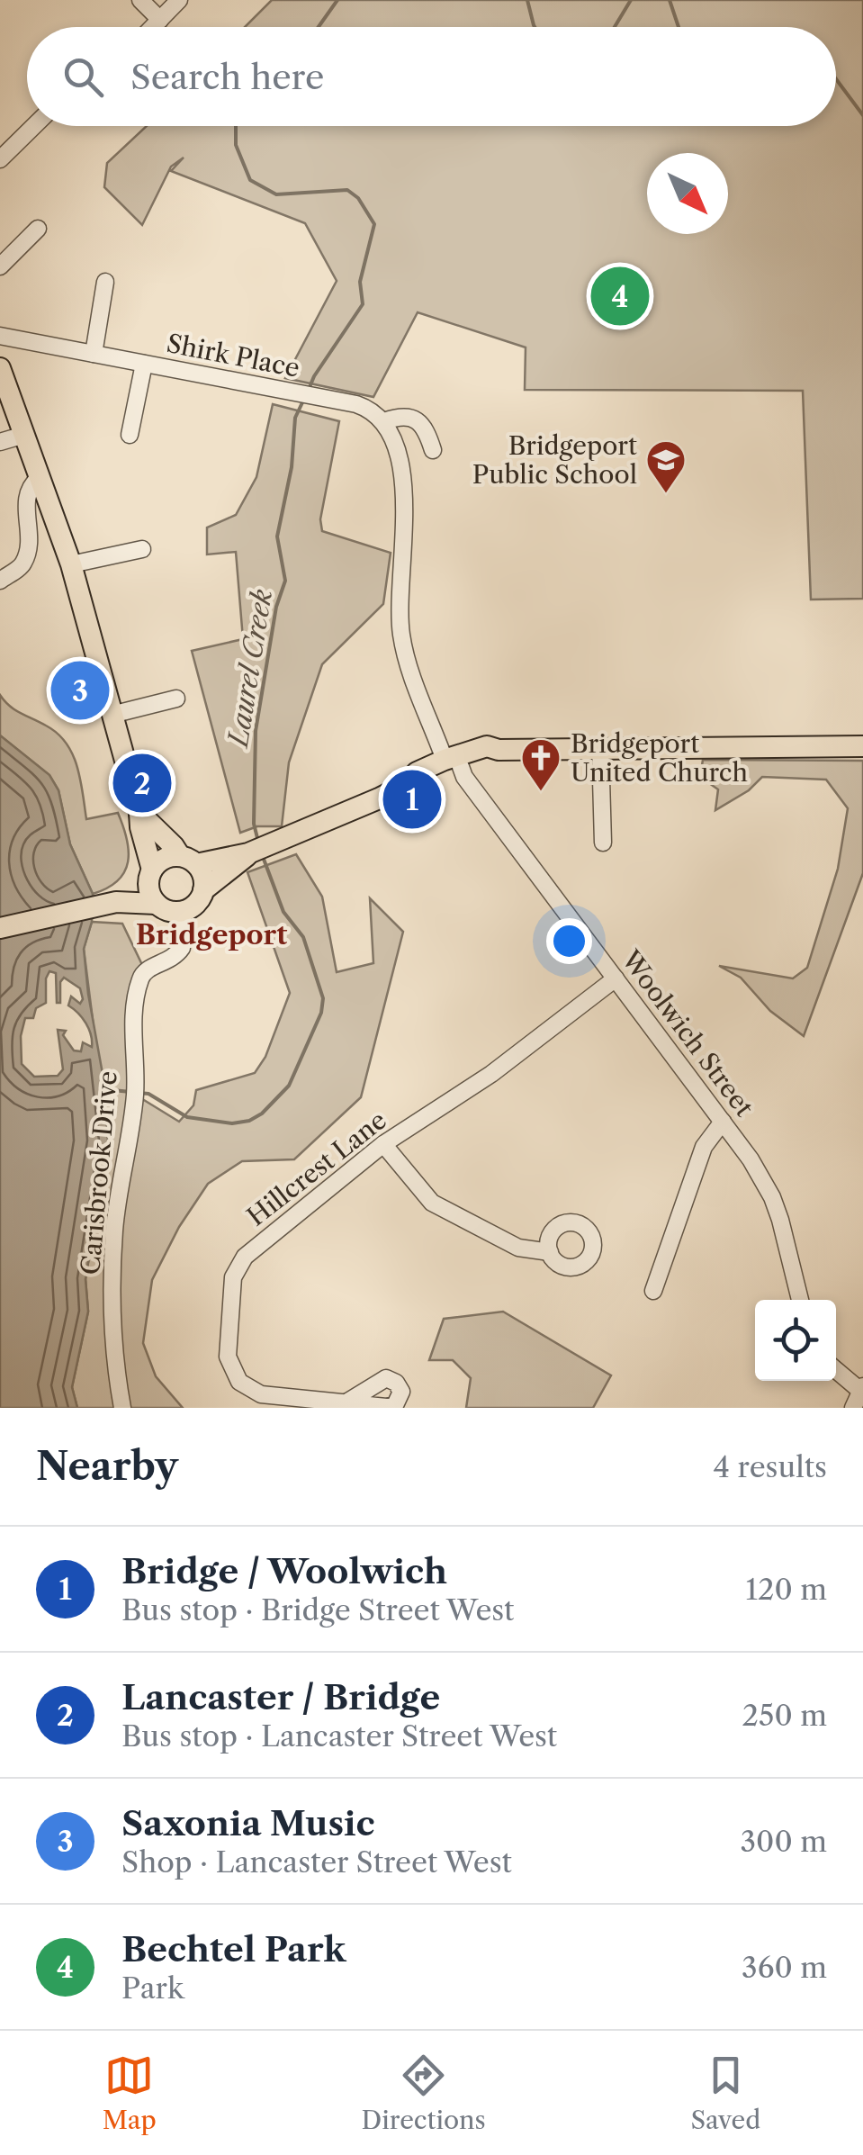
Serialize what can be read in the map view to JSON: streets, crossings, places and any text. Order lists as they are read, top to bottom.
{
  "streets": {
    "street": [
      "Shirk Place",
      "Woolwich Street",
      "Hillcrest Lane",
      "Carisbrook Drive"
    ]
  },
  "crossings": [
    ["Shirk Place", "Woolwich Street"],
    ["Woolwich Street", "Hillcrest Lane"]
  ],
  "districts": ["Bridgeport"],
  "water": ["Laurel Creek"],
  "places": {
    "school or university": ["Bridgeport Public School"],
    "church": ["Bridgeport United Church"]
  },
  "north": "bottom right",
  "page": {
    "search": "Search here",
    "pins": [
      "4",
      "3",
      "2",
      "1"
    ],
    "heading": ["Nearby", "4 results"],
    "list": [
      {
        "mark": "1",
        "name": "Bridge / Woolwich",
        "note": "Bus stop · Bridge Street West",
        "value": "120 m"
      },
      {
        "mark": "2",
        "name": "Lancaster / Bridge",
        "note": "Bus stop · Lancaster Street West",
        "value": "250 m"
      },
      {
        "mark": "3",
        "name": "Saxonia Music",
        "note": "Shop · Lancaster Street West",
        "value": "300 m"
      },
      {
        "mark": "4",
        "name": "Bechtel Park",
        "note": "Park",
        "value": "360 m"
      }
    ],
    "nav": ["Map", "Directions", "Saved"]
  }
}
